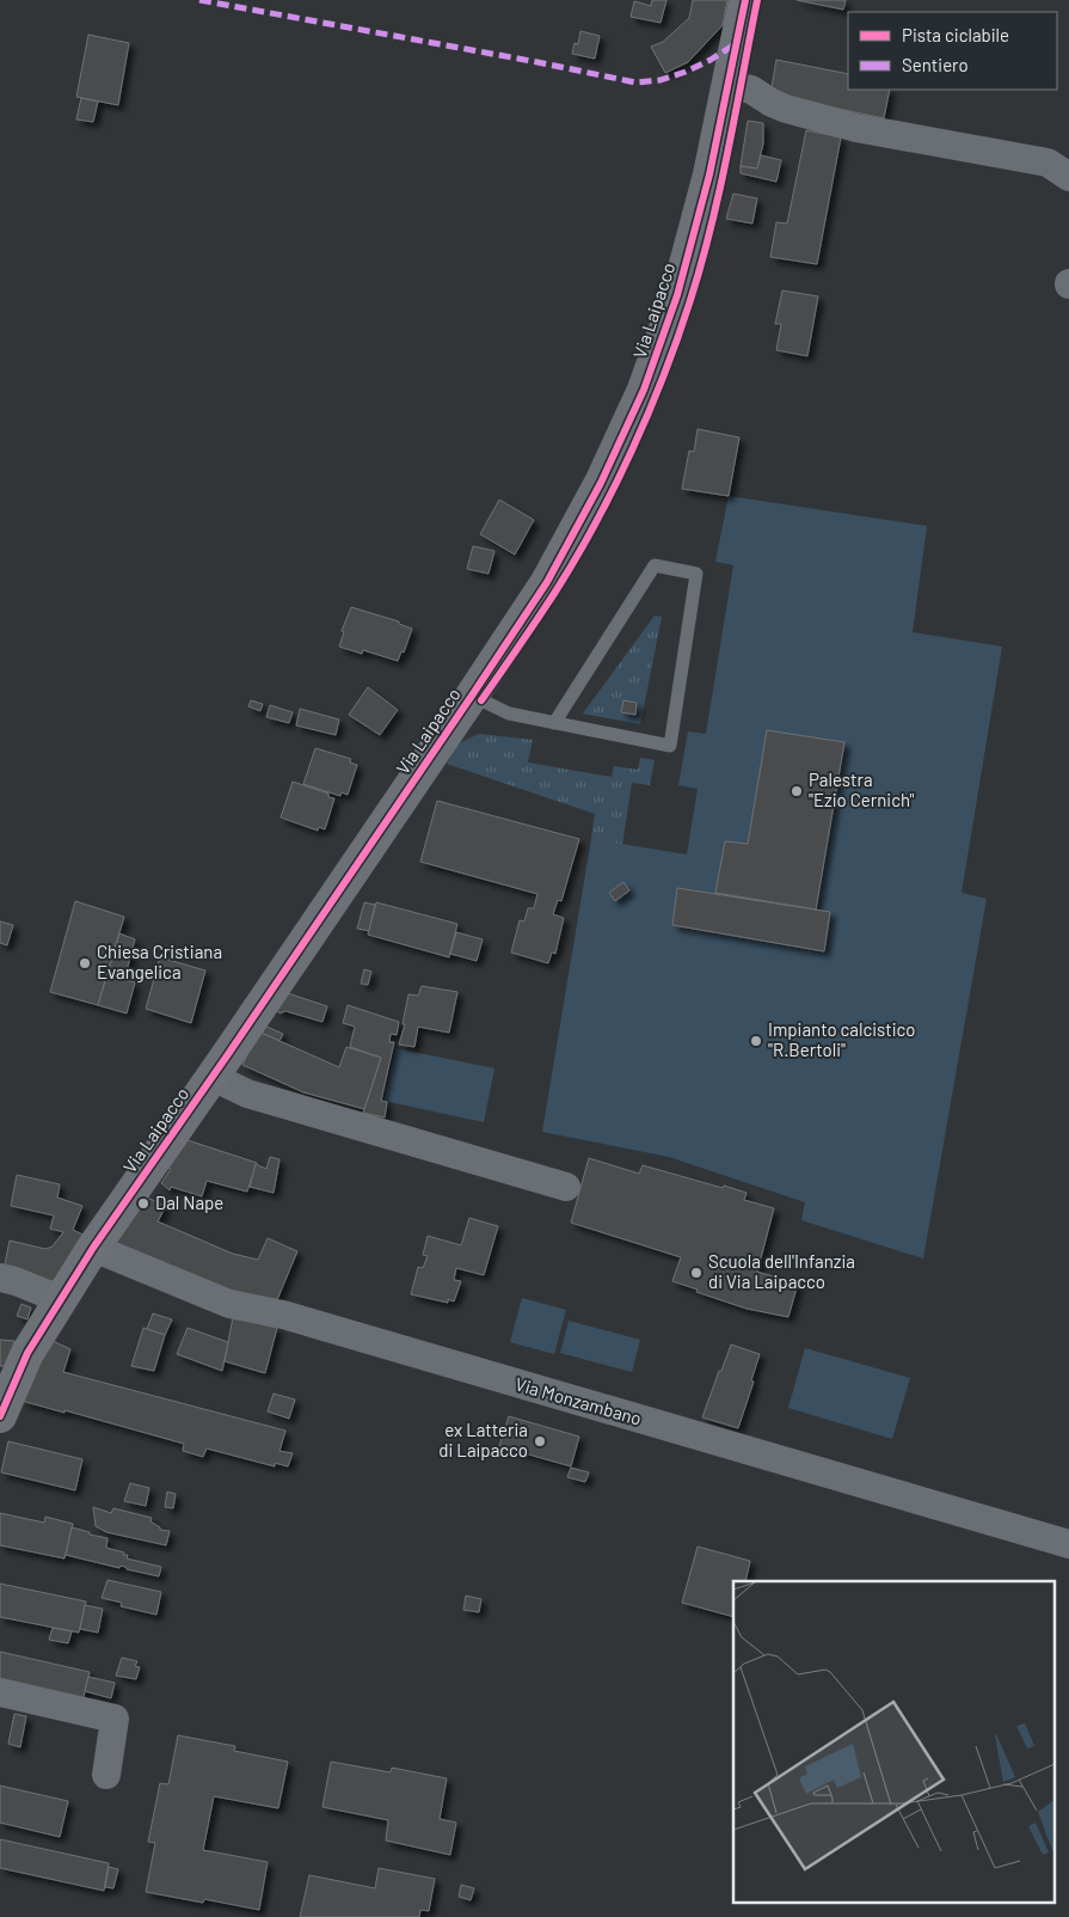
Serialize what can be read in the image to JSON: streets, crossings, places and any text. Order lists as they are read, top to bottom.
{
  "streets": {
    "street": ["Via Laipacco", "Via Monzambano"]
  },
  "crossings": [
    ["Via Laipacco", "Via Monzambano"]
  ],
  "places": [
    "Palestra \"Ezio Cernich\"",
    "Chiesa Cristiana Evangelica",
    "Impianto calcistico \"R.Bertoli\"",
    "Dal Nape",
    "Scuola dell'Infanzia di Via Laipacco",
    "ex Latteria di Laipacco"
  ],
  "legend": ["Pista ciclabile", "Sentiero"]
}
